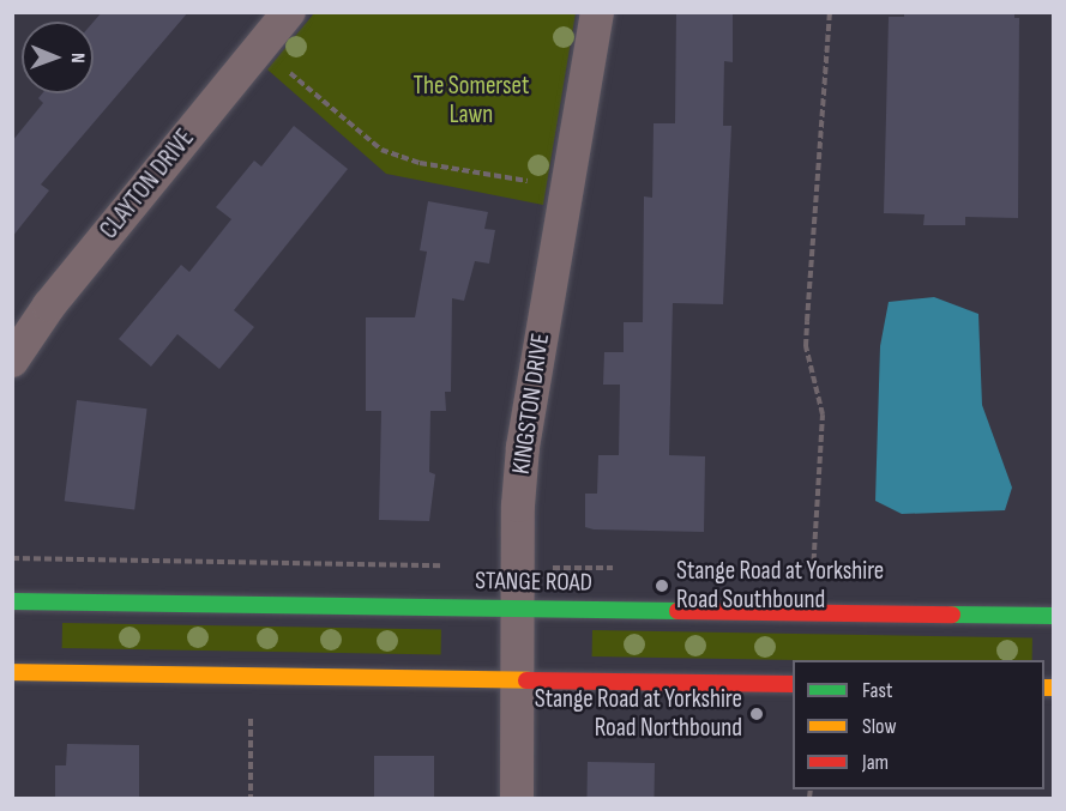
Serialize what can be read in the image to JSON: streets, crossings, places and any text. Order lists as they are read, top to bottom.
{
  "streets": {
    "main road": ["STANGE ROAD"],
    "street": ["CLAYTON DRIVE", "KINGSTON DRIVE"]
  },
  "crossings": [
    ["KINGSTON DRIVE", "STANGE ROAD"]
  ],
  "parks": ["The Somerset Lawn"],
  "places": ["Stange Road at Yorkshire Road Southbound", "Stange Road at Yorkshire Road Northbound"],
  "legend": ["Fast", "Slow", "Jam"],
  "north": "right"
}
